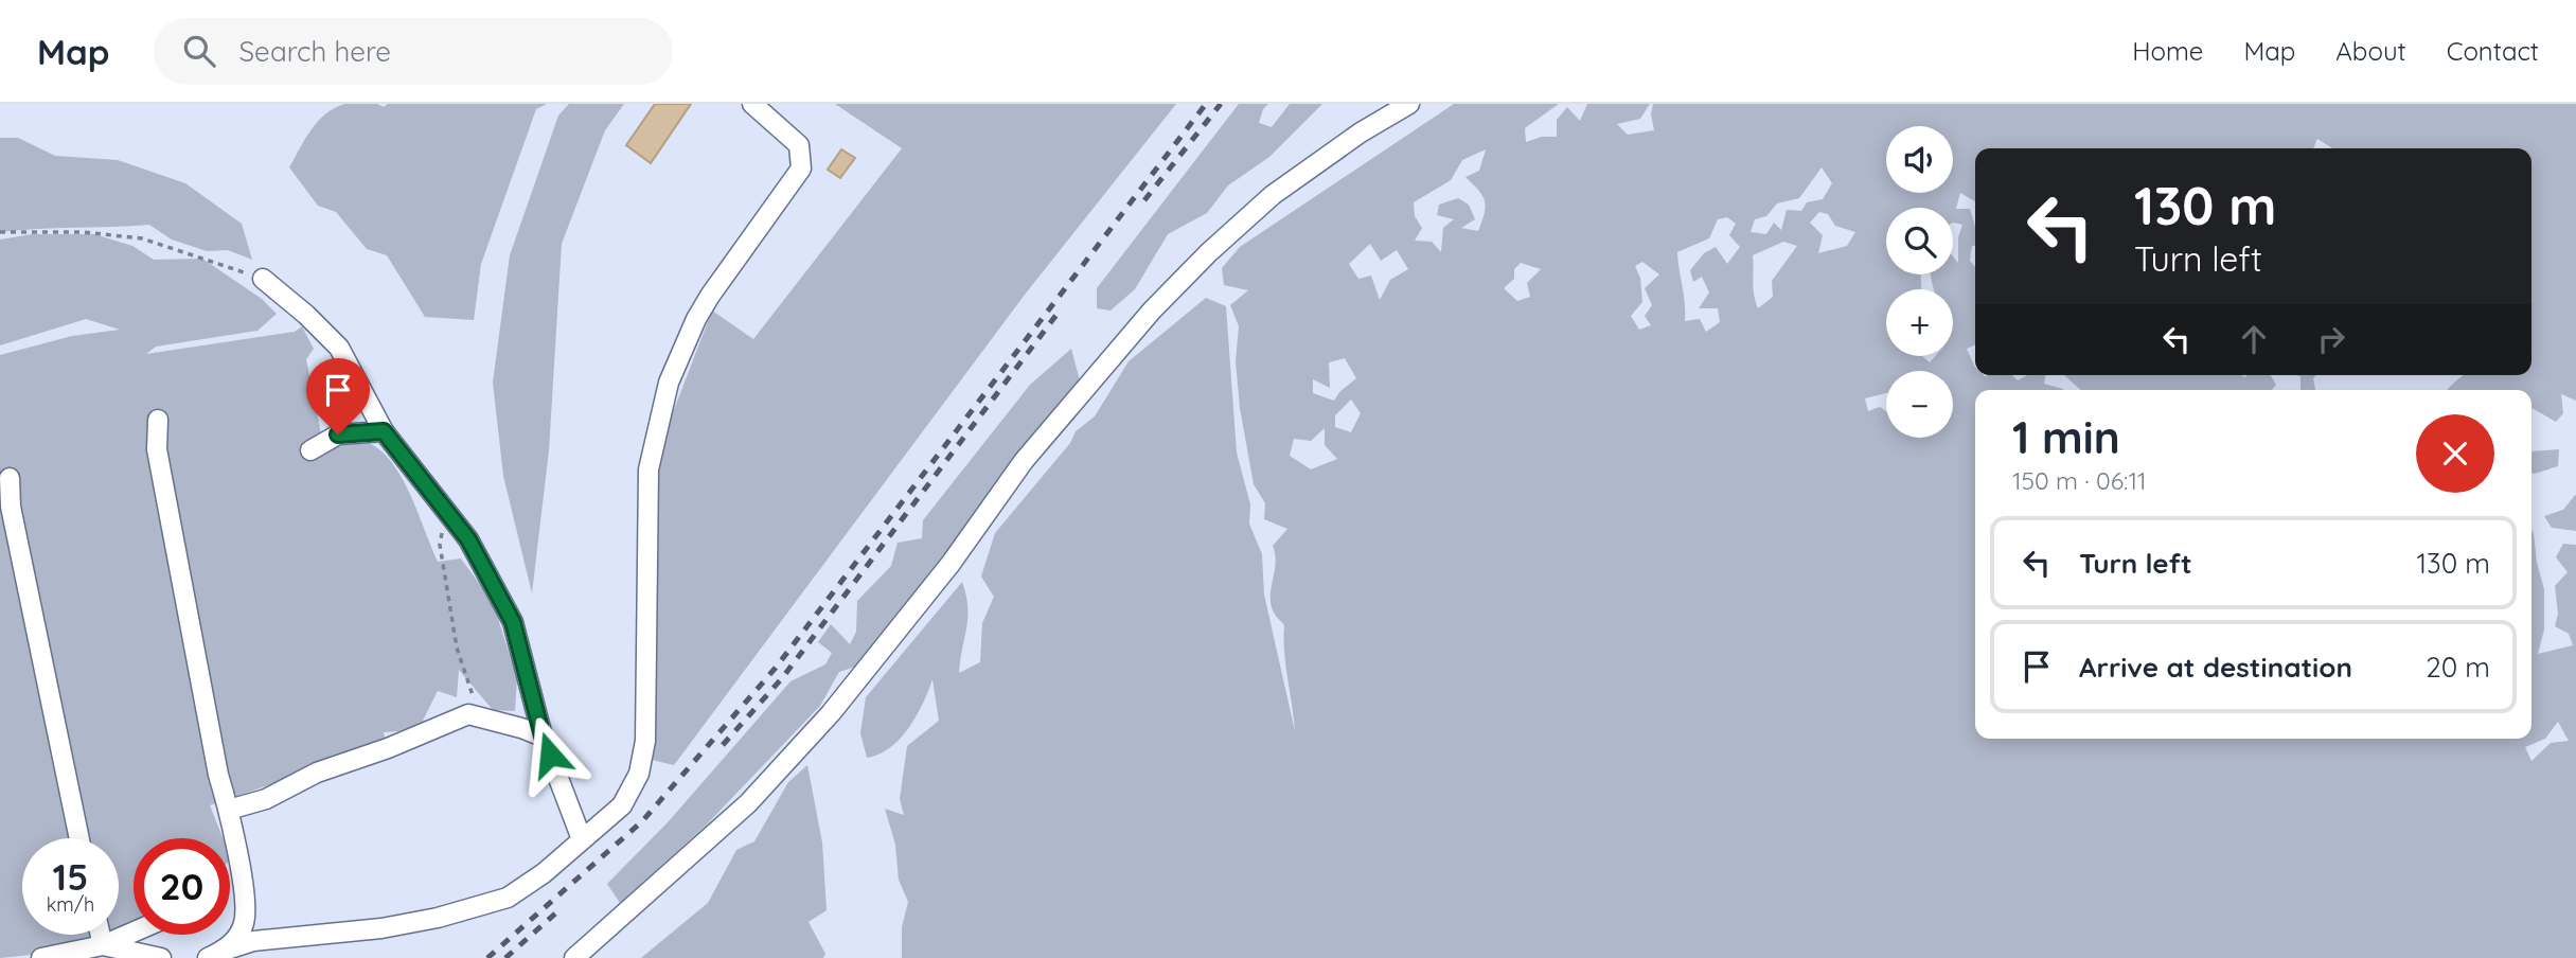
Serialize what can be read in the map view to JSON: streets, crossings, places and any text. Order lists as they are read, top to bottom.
{
  "page": {
    "header": "Map",
    "search": "Search here",
    "nav": [
      "Home",
      "Map",
      "About",
      "Contact"
    ],
    "map_buttons": ["+", "−"],
    "turn": ["130 m", "Turn left"],
    "heading": ["1 min", "150 m · 06:11"],
    "list": [
      {
        "name": "Turn left",
        "value": "130 m"
      },
      {
        "name": "Arrive at destination",
        "value": "20 m"
      }
    ],
    "speed": "15 km/h",
    "limit": "20"
  }
}
